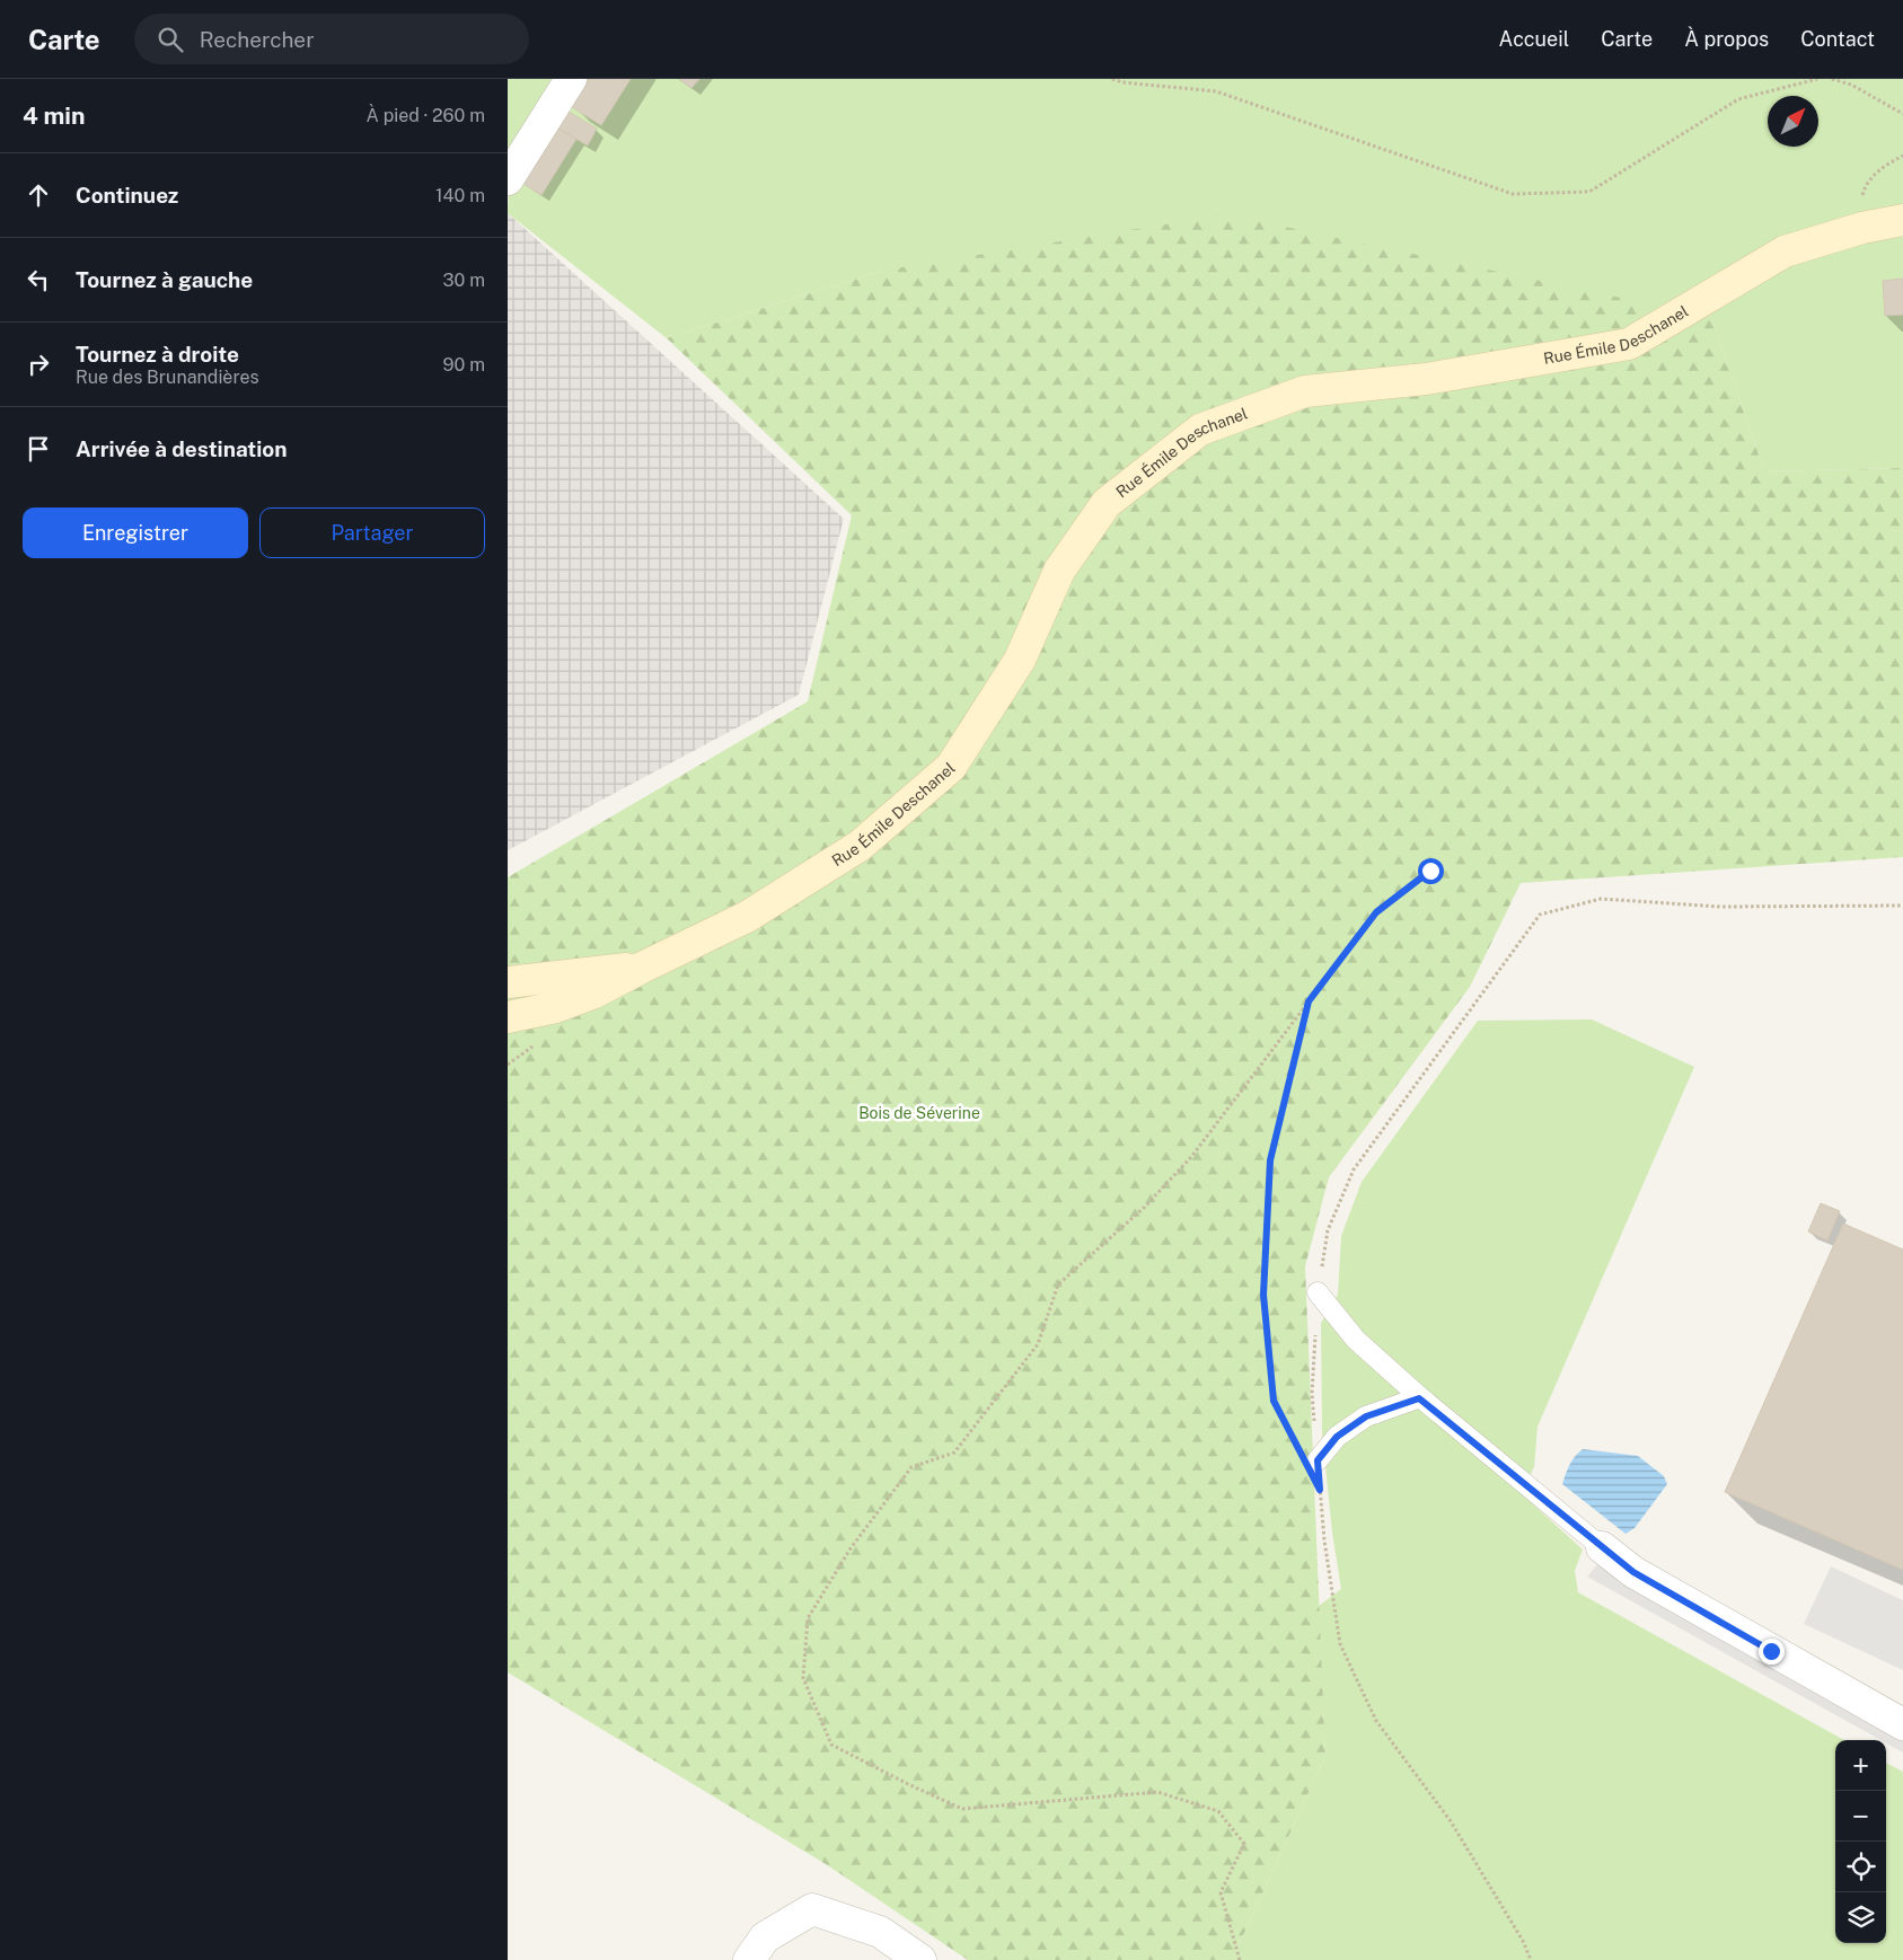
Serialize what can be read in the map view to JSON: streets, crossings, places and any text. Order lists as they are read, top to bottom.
{
  "streets": {
    "main road": ["Rue Émile Deschanel"]
  },
  "parks": ["Bois de Séverine"],
  "north": "top right",
  "page": {
    "header": "Carte",
    "search": "Rechercher",
    "nav": [
      "Accueil",
      "Carte",
      "À propos",
      "Contact"
    ],
    "heading": ["4 min", "À pied · 260 m"],
    "list": [
      ["Continuez", "140 m"],
      ["Tournez à gauche", "30 m"],
      ["Tournez à droite", "Rue des Brunandières", "90 m"],
      "Arrivée à destination"
    ],
    "buttons": ["Enregistrer", "Partager"],
    "map_buttons": ["+", "−"]
  }
}
